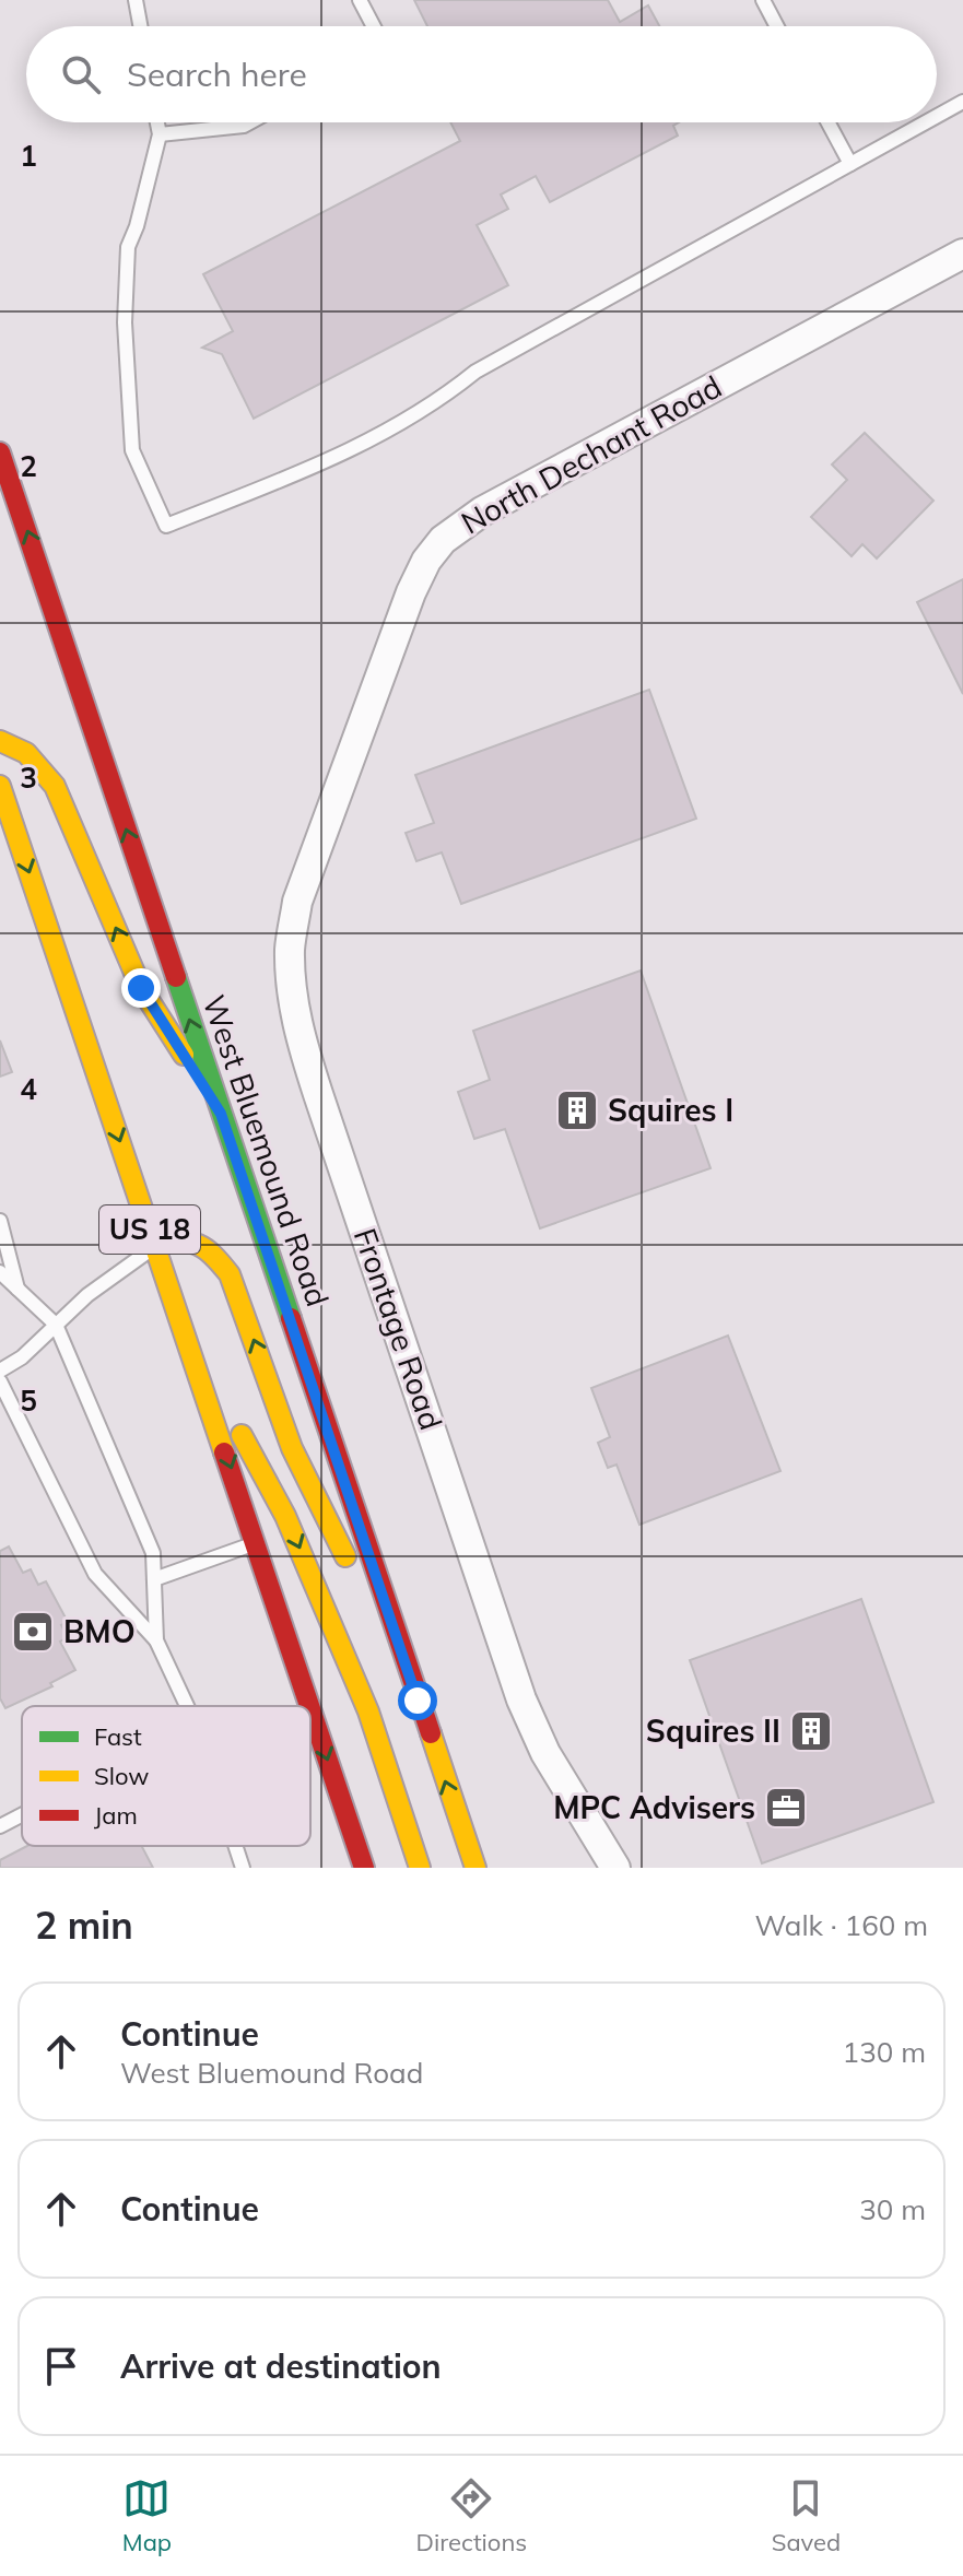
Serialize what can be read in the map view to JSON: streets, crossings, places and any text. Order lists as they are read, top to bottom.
{
  "streets": {
    "main road": ["West Bluemound Road", "US 18"],
    "street": ["North Dechant Road", "Frontage Road"]
  },
  "crossings": [
    ["North Dechant Road", "Frontage Road"]
  ],
  "places": {
    "building": ["Squires I", "Squires II"],
    "bank": ["BMO"],
    "office": ["MPC Advisers"]
  },
  "legend": ["Fast", "Slow", "Jam"],
  "page": {
    "search": "Search here",
    "heading": ["2 min", "Walk · 160 m"],
    "list": [
      ["Continue", "West Bluemound Road", "130 m"],
      ["Continue", "30 m"],
      "Arrive at destination"
    ],
    "nav": ["Map", "Directions", "Saved"]
  },
  "grid": {
    "rows": [
      "1",
      "2",
      "3",
      "4",
      "5"
    ]
  }
}
